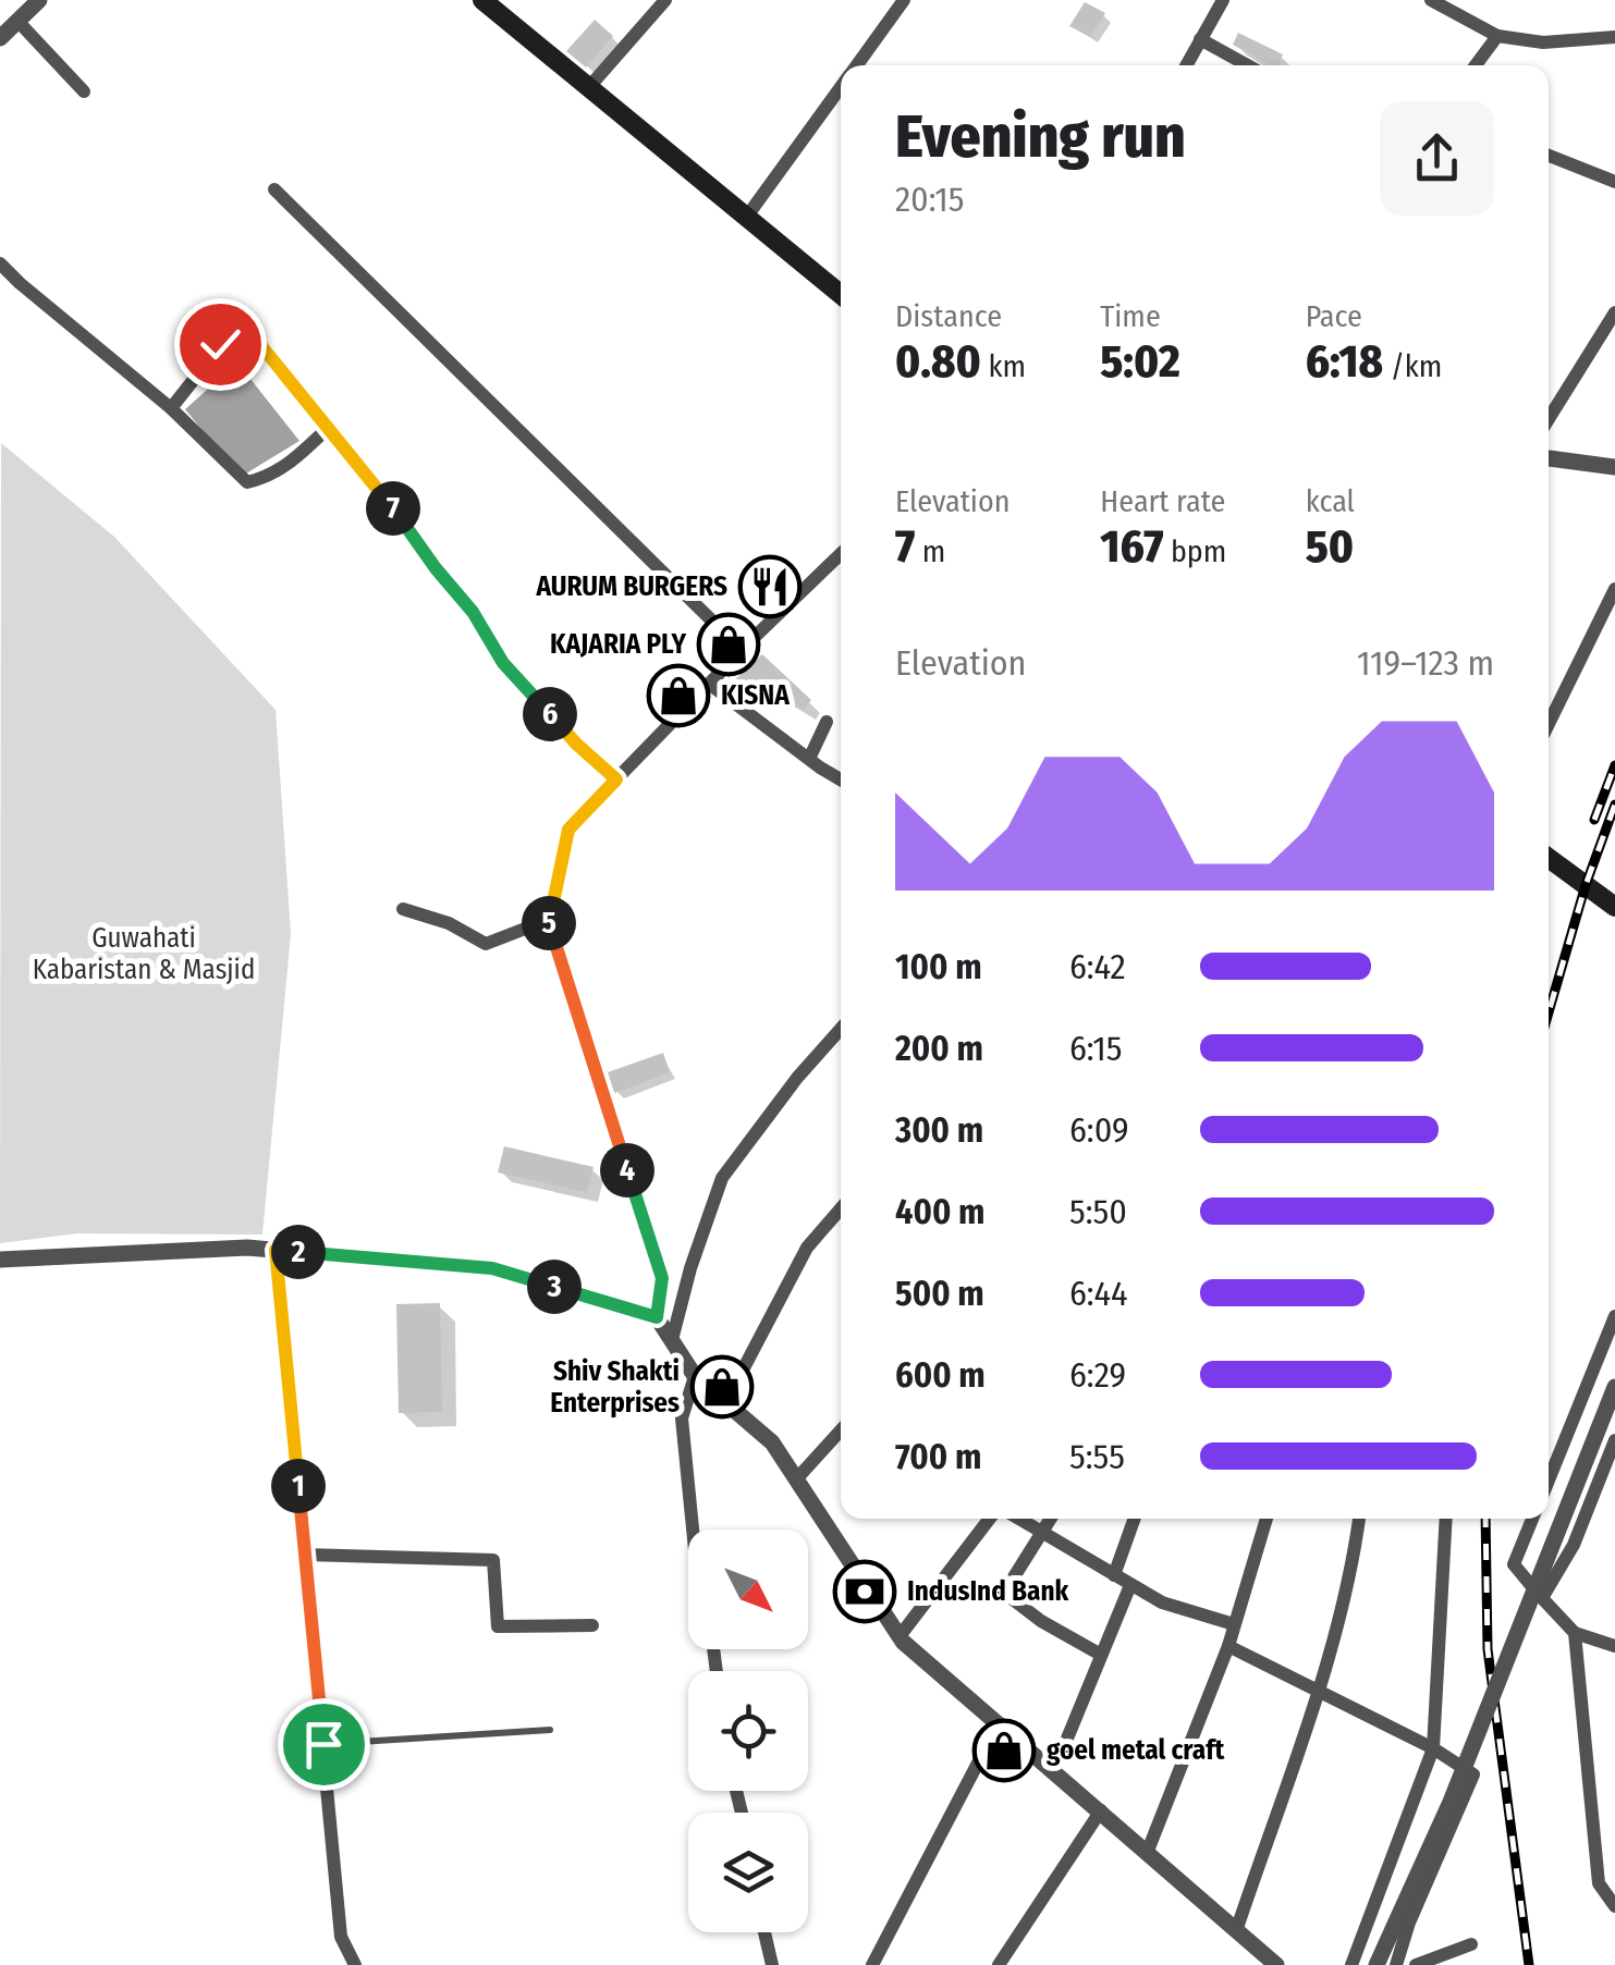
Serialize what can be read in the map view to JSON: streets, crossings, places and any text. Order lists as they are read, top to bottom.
{
  "parks": ["Guwahati Kabaristan & Masjid"],
  "places": {
    "restaurant": ["AURUM BURGERS"],
    "shop": [
      "KAJARIA PLY",
      "KISNA",
      "Shiv Shakti Enterprises",
      "goel metal craft"
    ],
    "bank": ["IndusInd Bank"]
  },
  "north": "bottom right",
  "page": {
    "heading": ["Evening run", "20:15"],
    "stats": [
      ["Distance", "0.80 km"],
      ["Time", "5:02"],
      ["Pace", "6:18 /km"],
      ["Elevation", "7 m"],
      ["Heart rate", "167 bpm"],
      ["kcal", "50"]
    ],
    "pins": [
      "7",
      "6",
      "5",
      "4",
      "2",
      "3",
      "1"
    ],
    "chart": ["Elevation", "119–123 m"],
    "list": [
      {
        "name": "100 m",
        "note": "6:42"
      },
      {
        "name": "200 m",
        "note": "6:15"
      },
      {
        "name": "300 m",
        "note": "6:09"
      },
      {
        "name": "400 m",
        "note": "5:50"
      },
      {
        "name": "500 m",
        "note": "6:44"
      },
      {
        "name": "600 m",
        "note": "6:29"
      },
      {
        "name": "700 m",
        "note": "5:55"
      }
    ]
  }
}
